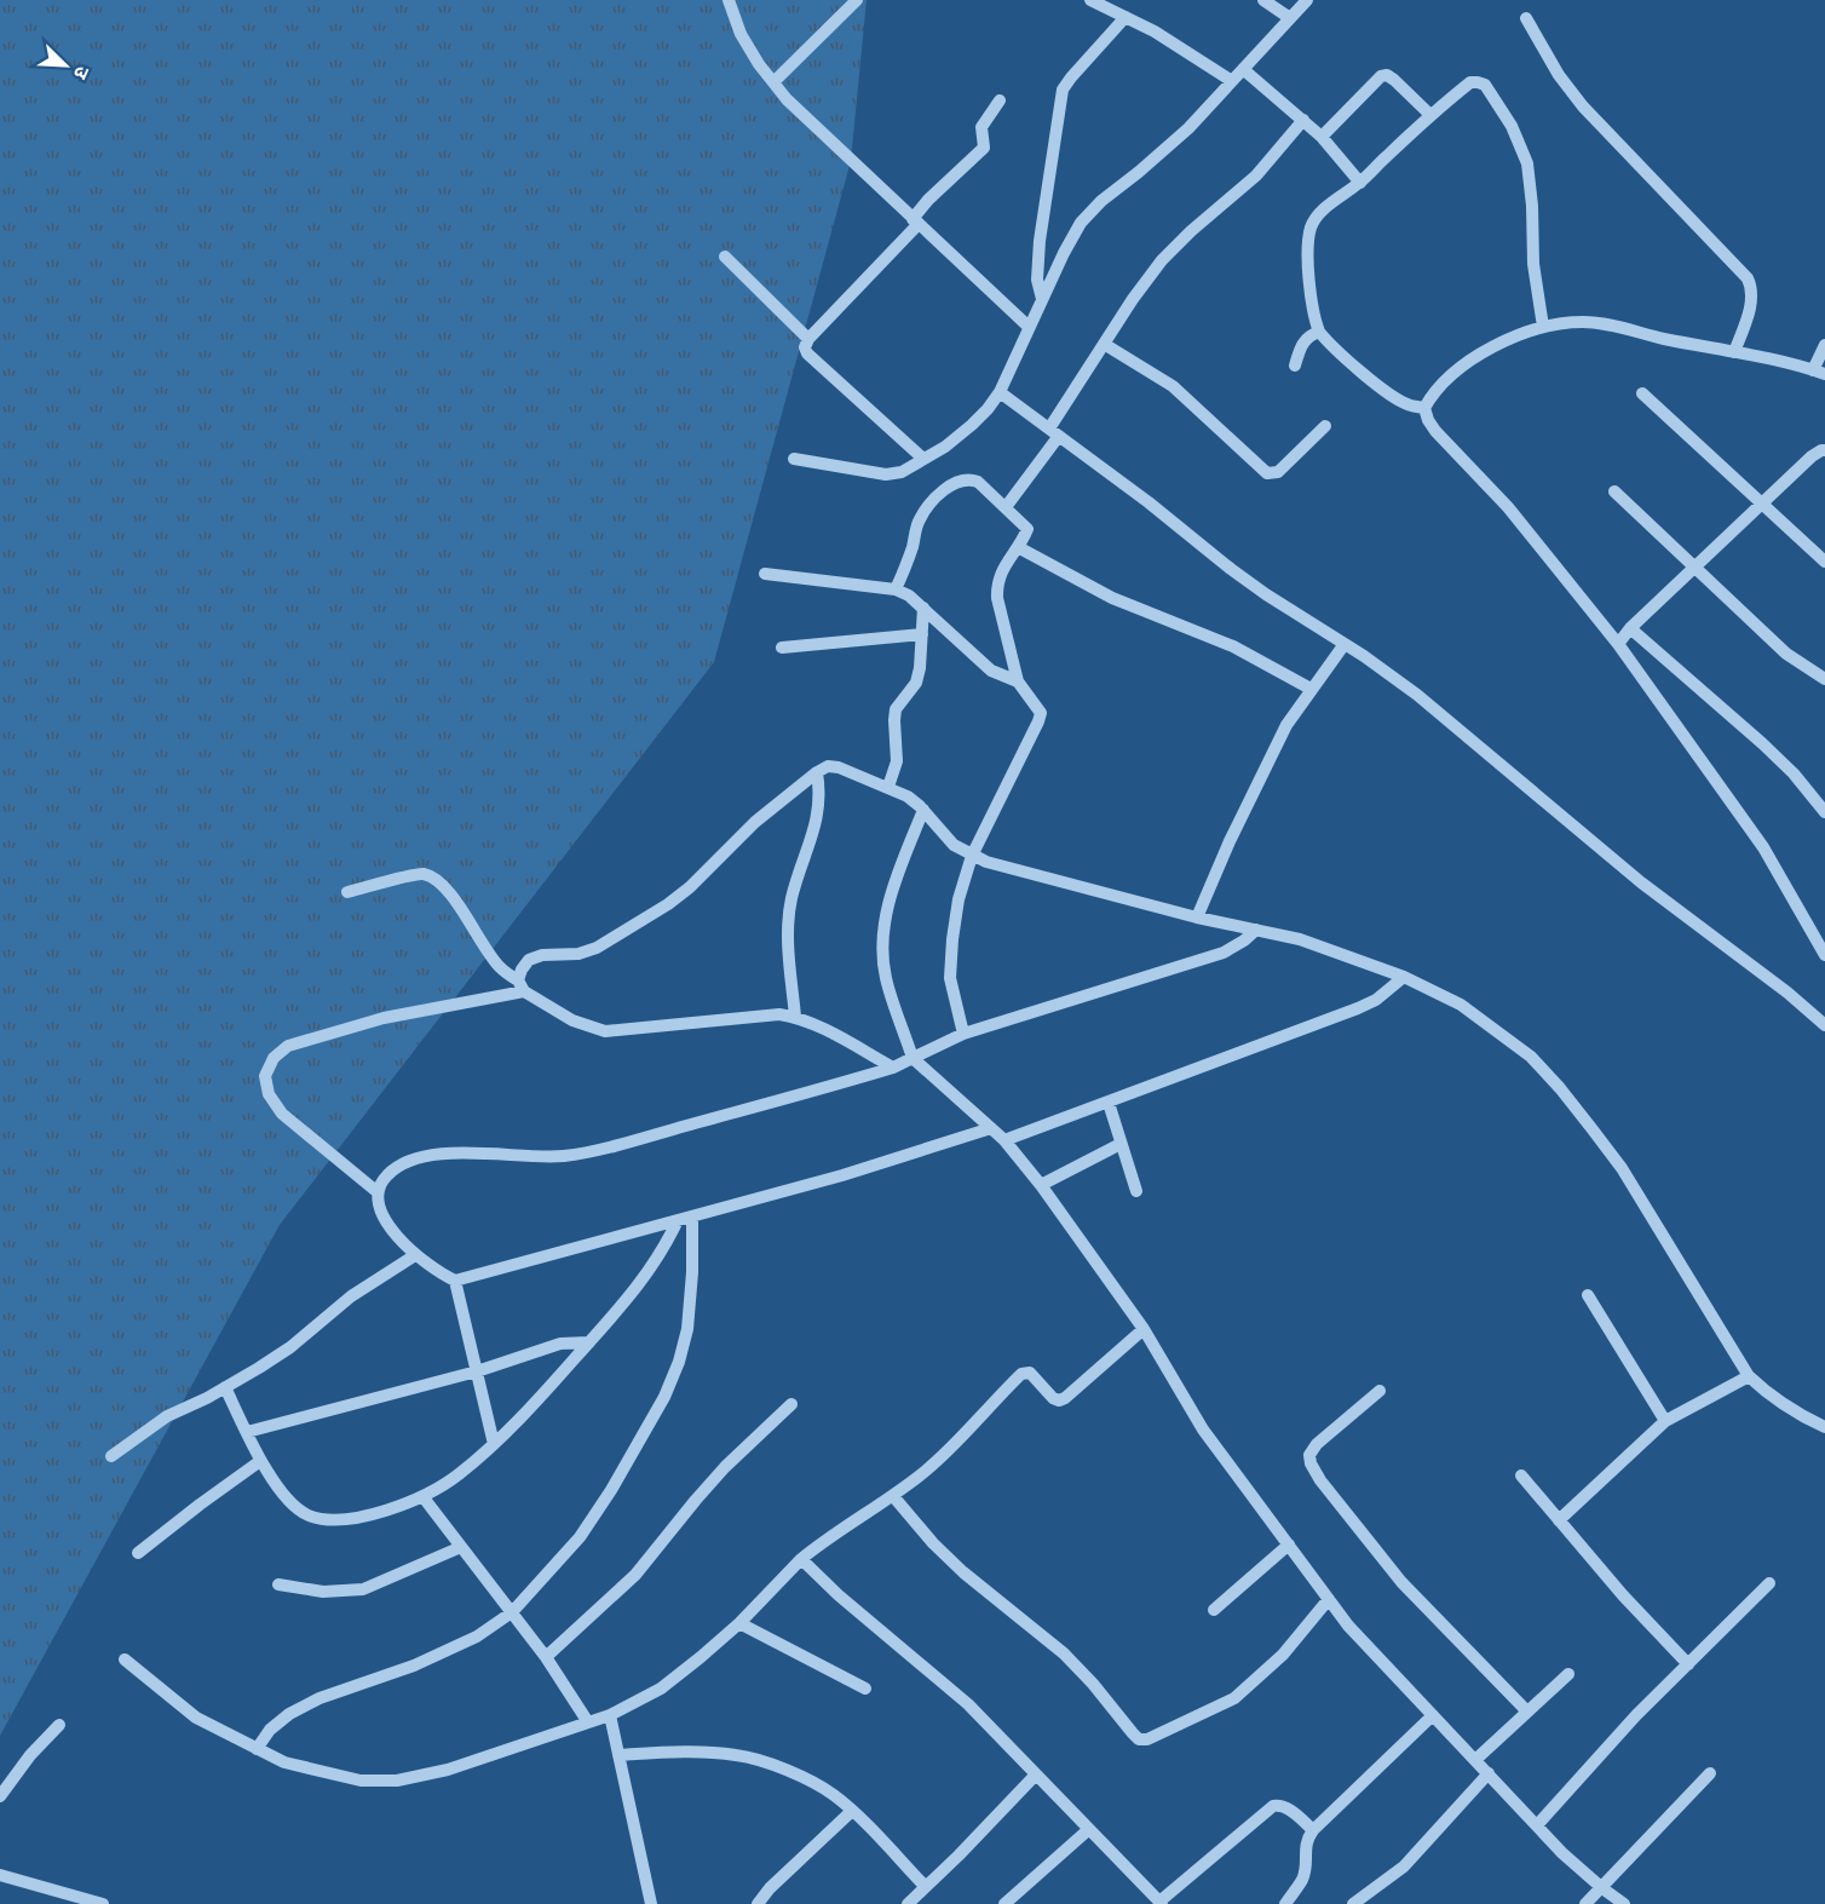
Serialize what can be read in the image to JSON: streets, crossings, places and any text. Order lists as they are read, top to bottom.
{
  "north": "bottom right"
}
